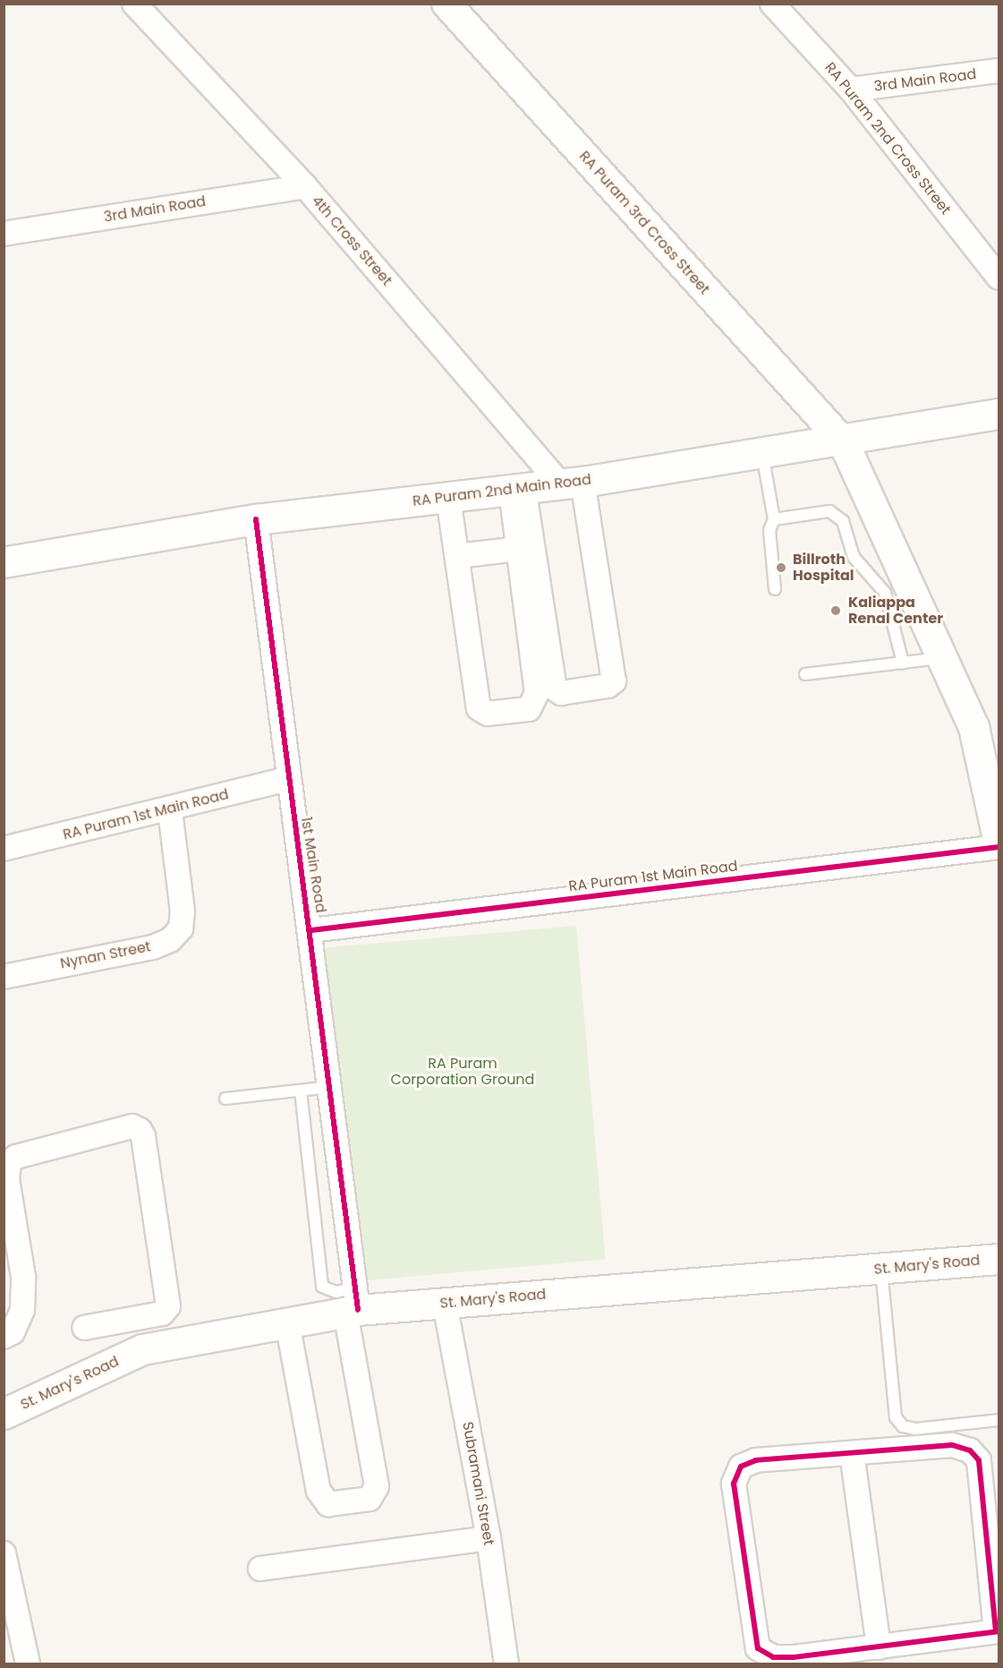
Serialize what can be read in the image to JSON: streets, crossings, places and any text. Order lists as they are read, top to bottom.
{
  "streets": {
    "main road": ["RA Puram 2nd Main Road", "St. Mary's Road"],
    "street": [
      "3rd Main Road",
      "RA Puram 2nd Cross Street",
      "RA Puram 3rd Cross Street",
      "4th Cross Street",
      "RA Puram 1st Main Road",
      "1st Main Road",
      "Nynan Street",
      "Subramani Street"
    ]
  },
  "crossings": [
    ["3rd Main Road", "RA Puram 2nd Cross Street"],
    ["3rd Main Road", "4th Cross Street"],
    ["RA Puram 3rd Cross Street", "RA Puram 2nd Main Road"],
    ["4th Cross Street", "RA Puram 2nd Main Road"],
    ["RA Puram 2nd Main Road", "1st Main Road"],
    ["RA Puram 1st Main Road", "1st Main Road"],
    ["RA Puram 1st Main Road", "Nynan Street"],
    ["1st Main Road", "St. Mary's Road"],
    ["St. Mary's Road", "Subramani Street"]
  ],
  "parks": ["RA Puram Corporation Ground"],
  "places": ["Billroth Hospital", "Kaliappa Renal Center"]
}
